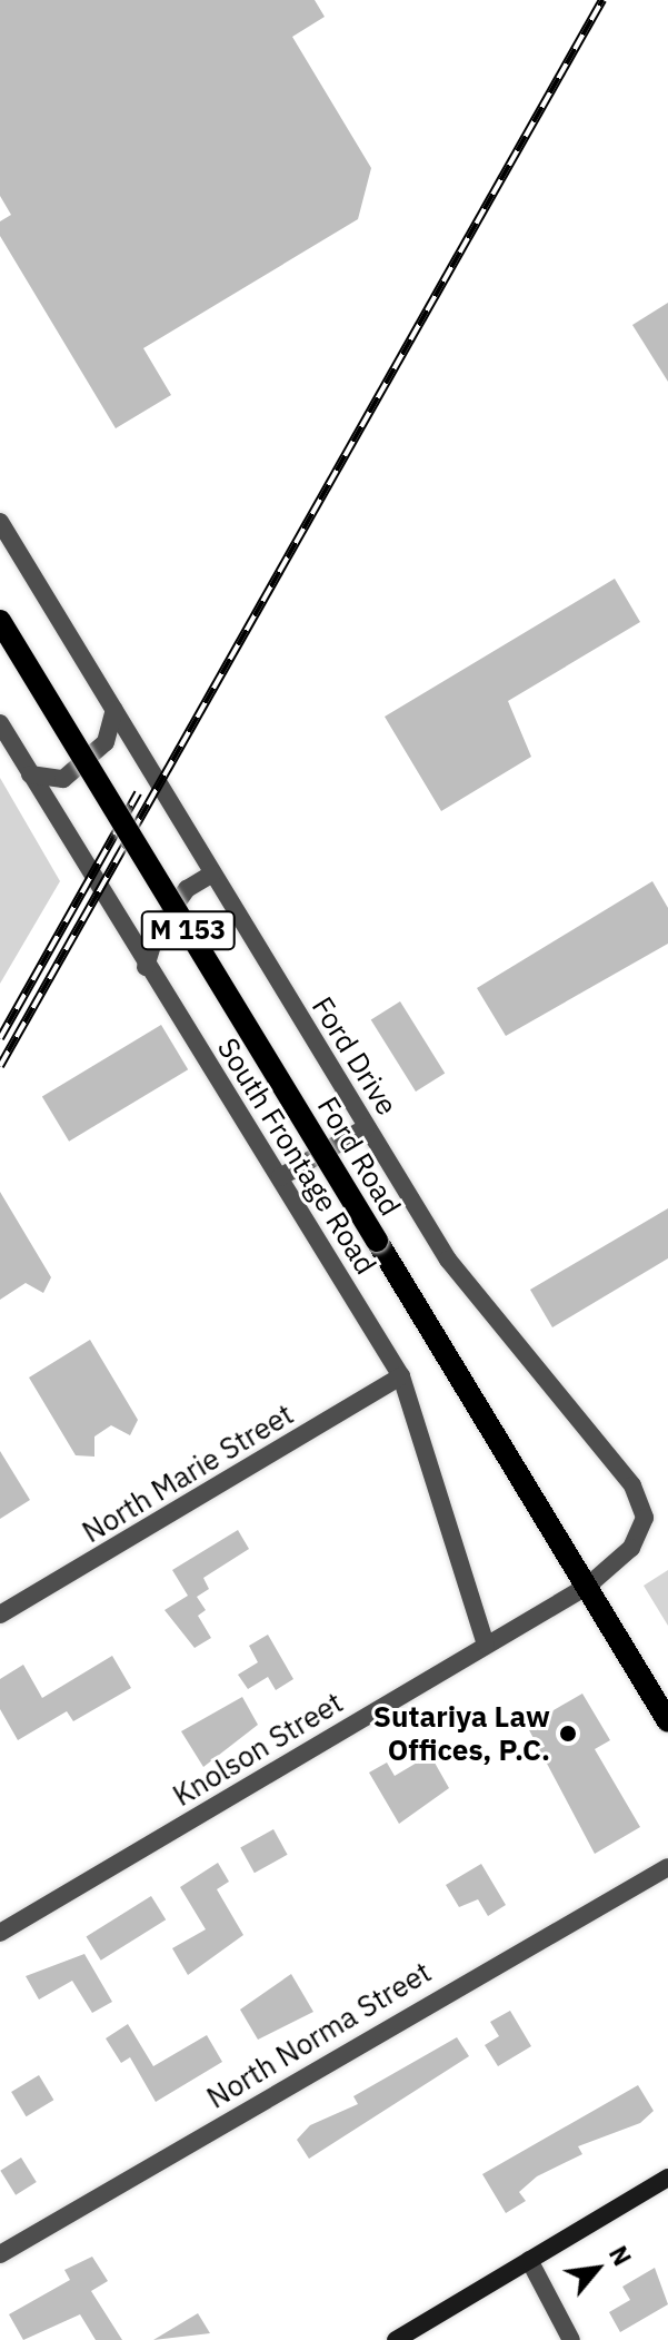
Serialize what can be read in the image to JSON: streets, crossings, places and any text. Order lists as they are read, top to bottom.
{
  "streets": {
    "main road": ["M 153", "Ford Road"],
    "street": [
      "Ford Drive",
      "South Frontage Road",
      "North Marie Street",
      "Knolson Street",
      "North Norma Street"
    ]
  },
  "crossings": [
    ["Ford Drive", "Ford Road"],
    ["Ford Drive", "Knolson Street"],
    ["South Frontage Road", "North Marie Street"],
    ["South Frontage Road", "Knolson Street"],
    ["Ford Road", "Knolson Street"]
  ],
  "places": ["Sutariya Law Offices, P.C."],
  "north": "top right"
}
